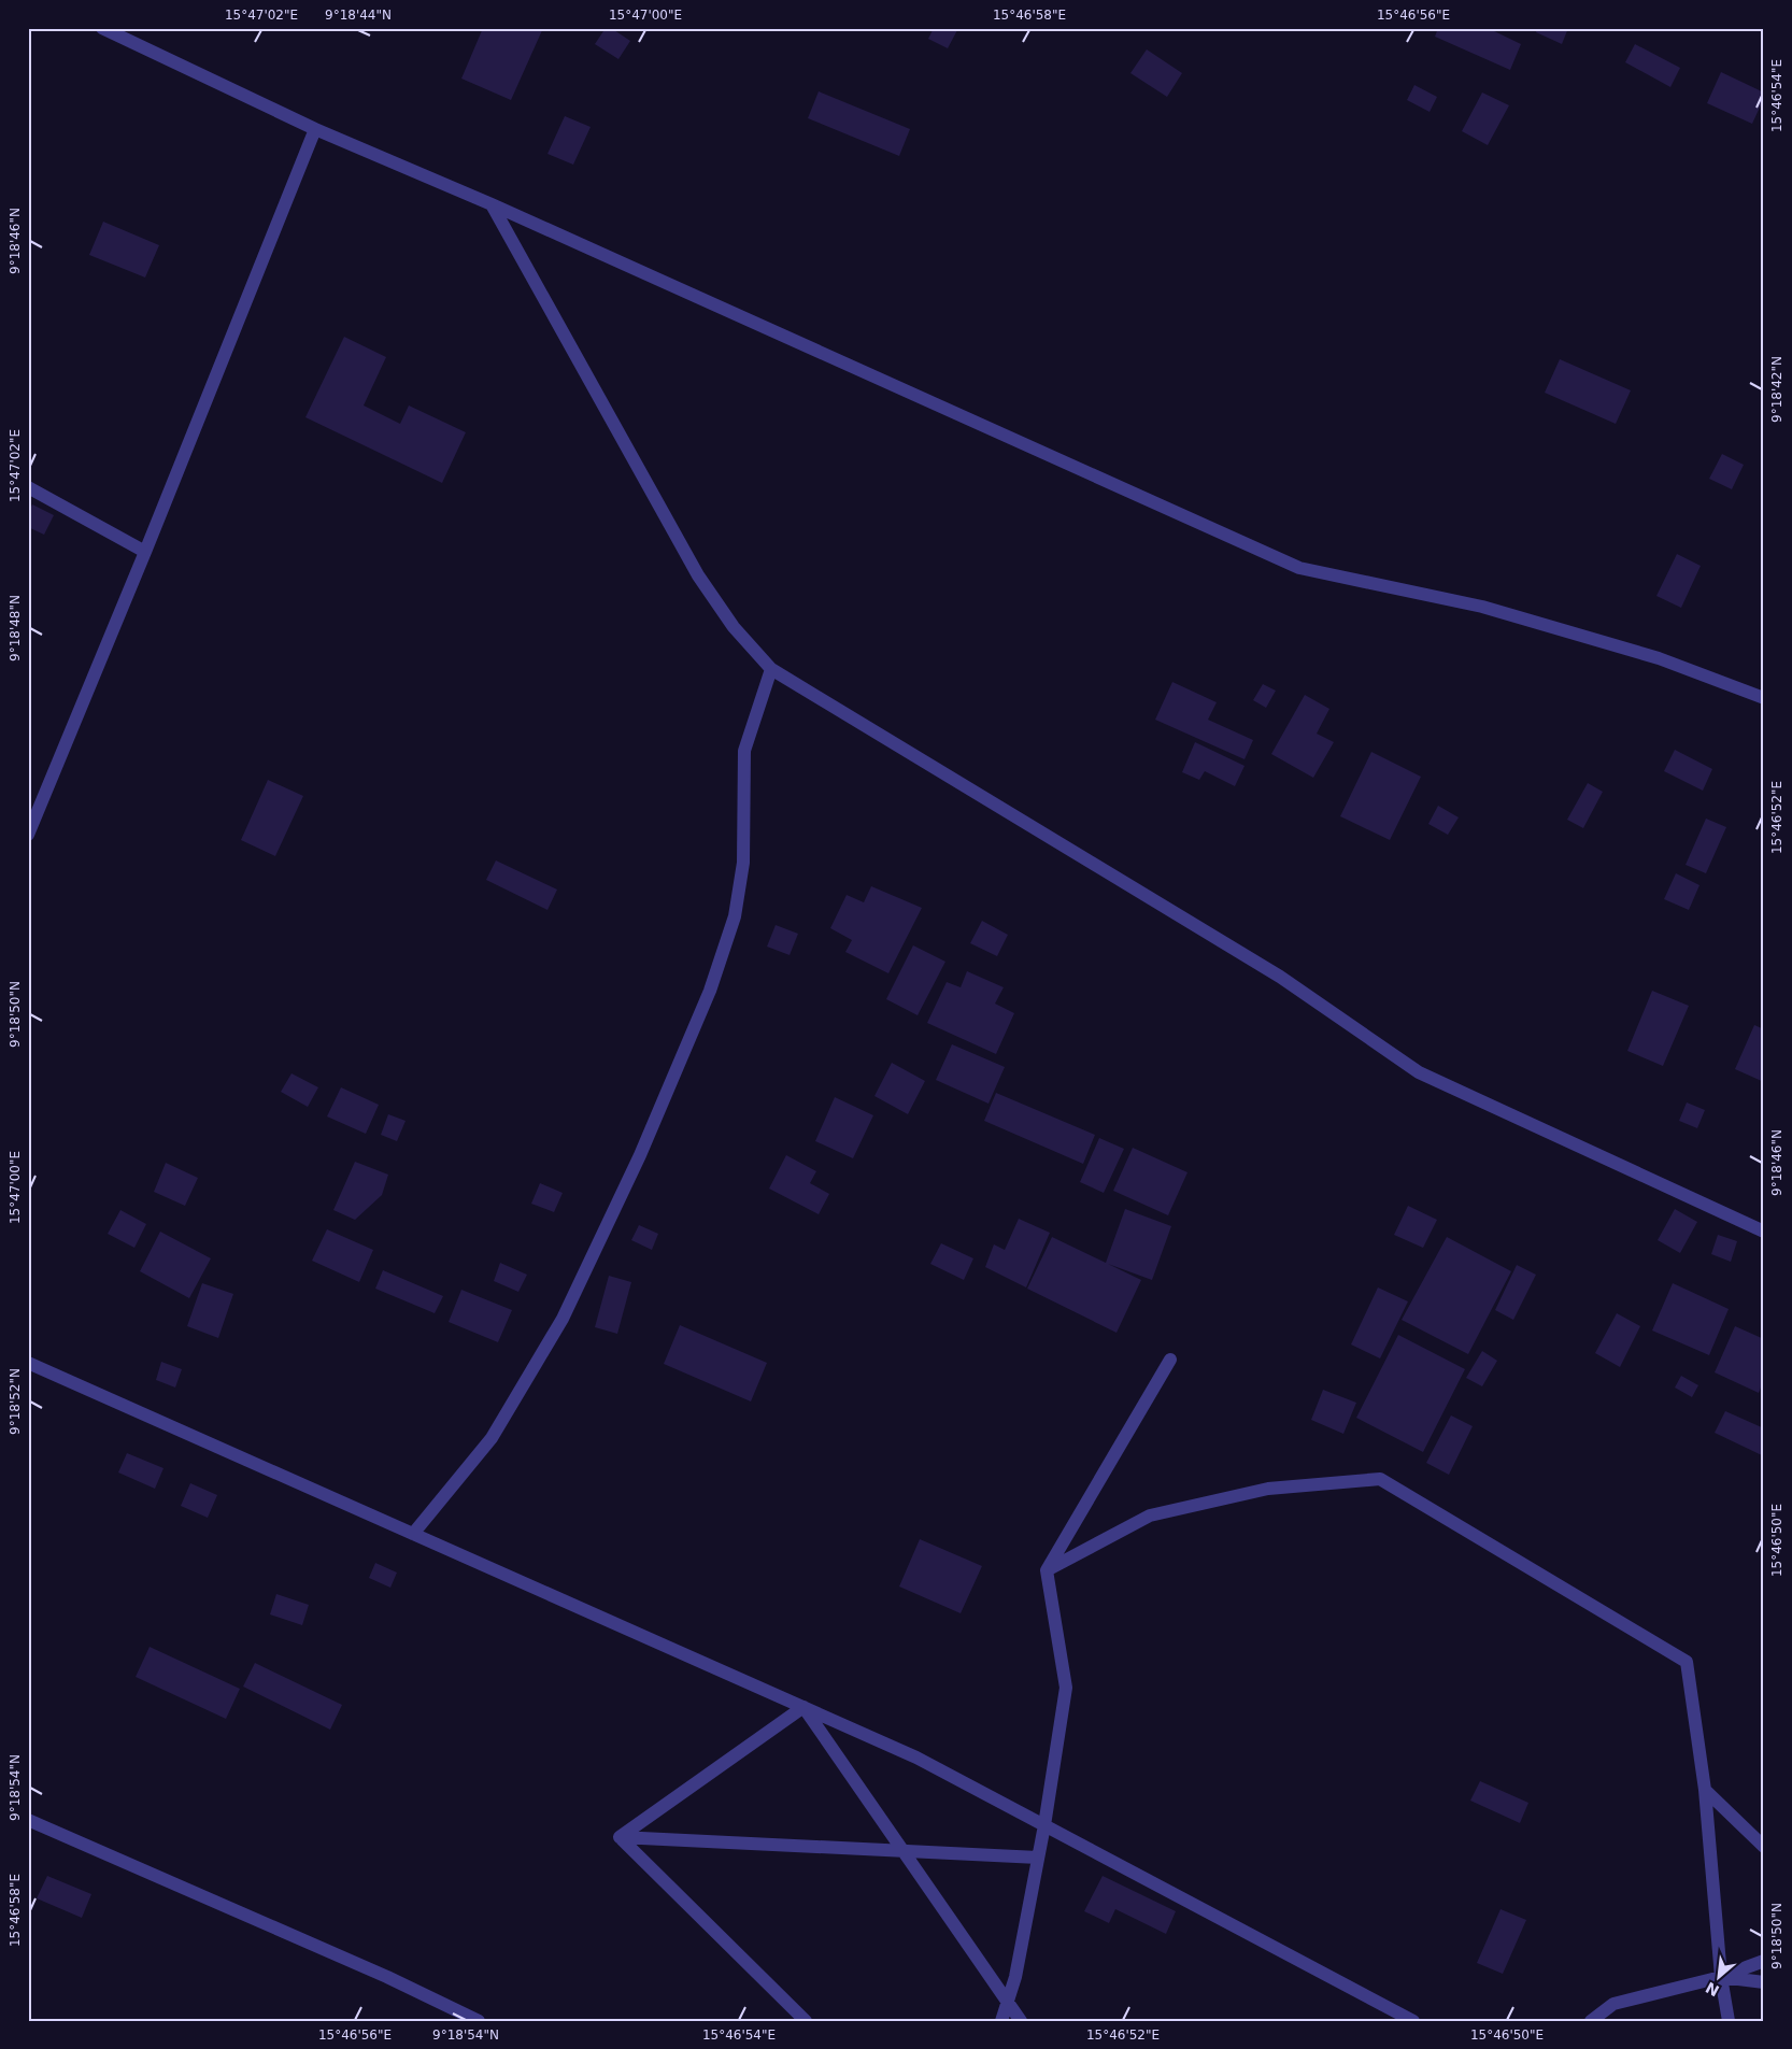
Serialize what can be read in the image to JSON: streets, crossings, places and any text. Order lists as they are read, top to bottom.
{
  "north": "bottom left",
  "coordinates": [
    "15°47'02\"E",
    "9°18'44\"N",
    "15°47'00\"E",
    "15°46'58\"E",
    "15°46'56\"E",
    "15°46'54\"E",
    "9°18'46\"N",
    "9°18'42\"N",
    "9°18'48\"N",
    "15°46'52\"E",
    "9°18'50\"N",
    "9°18'52\"N",
    "15°46'50\"E",
    "9°18'54\"N"
  ]
}
